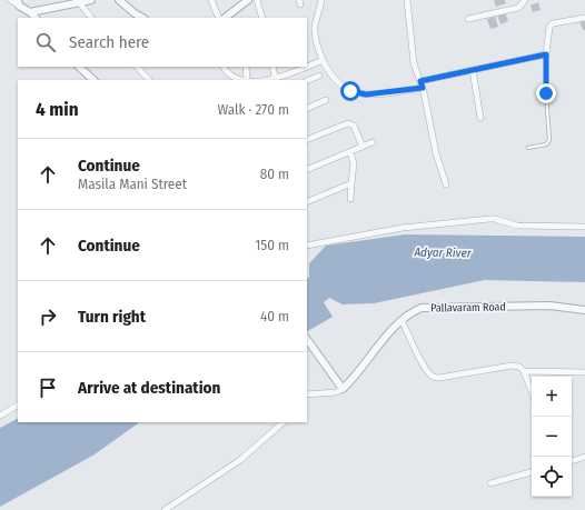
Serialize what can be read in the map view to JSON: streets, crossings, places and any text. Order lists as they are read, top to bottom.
{
  "streets": {
    "street": ["Pallavaram Road"]
  },
  "water": ["Adyar River"],
  "page": {
    "search": "Search here",
    "heading": ["4 min", "Walk · 270 m"],
    "list": [
      ["Continue", "Masila Mani Street", "80 m"],
      ["Continue", "150 m"],
      ["Turn right", "40 m"],
      "Arrive at destination"
    ],
    "map_buttons": ["+", "−"]
  }
}
